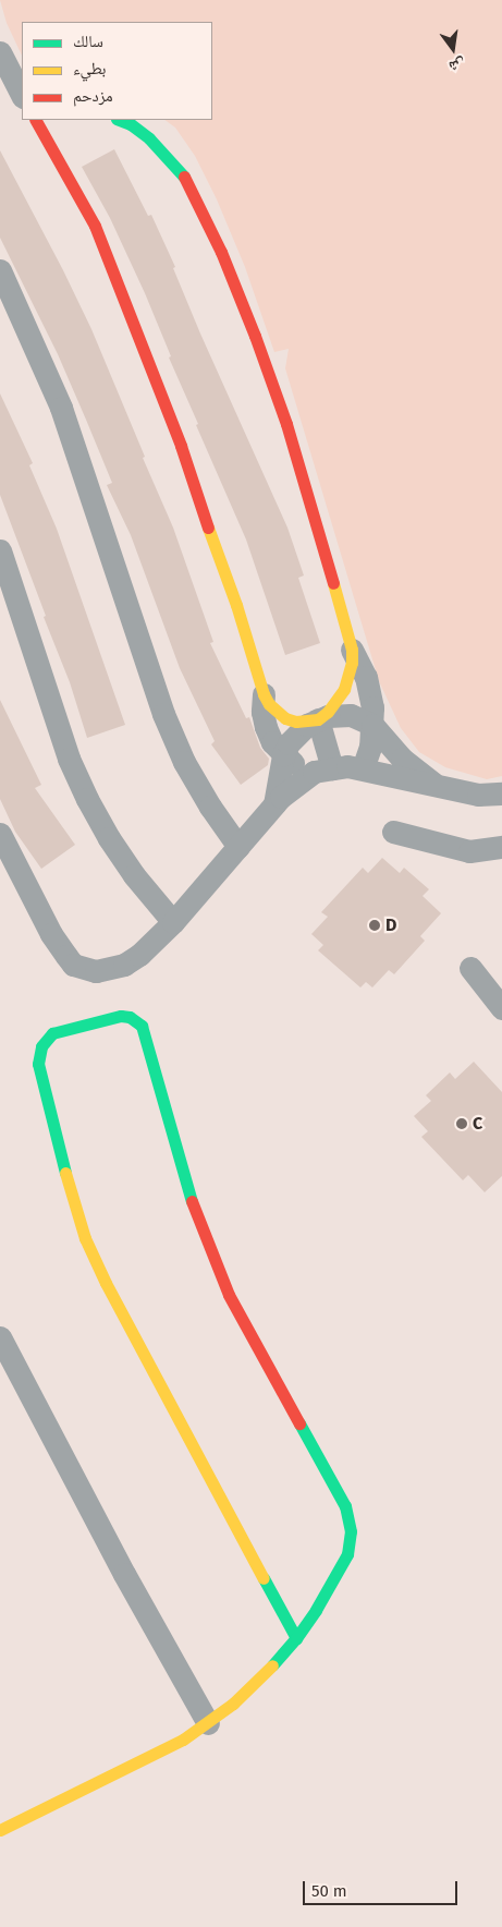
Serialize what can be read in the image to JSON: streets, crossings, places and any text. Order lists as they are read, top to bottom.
{
  "places": ["D", "C"],
  "legend": ["سالك", "بطيء", "مزدحم"],
  "scale_bar": "50 m",
  "north": "bottom"
}
